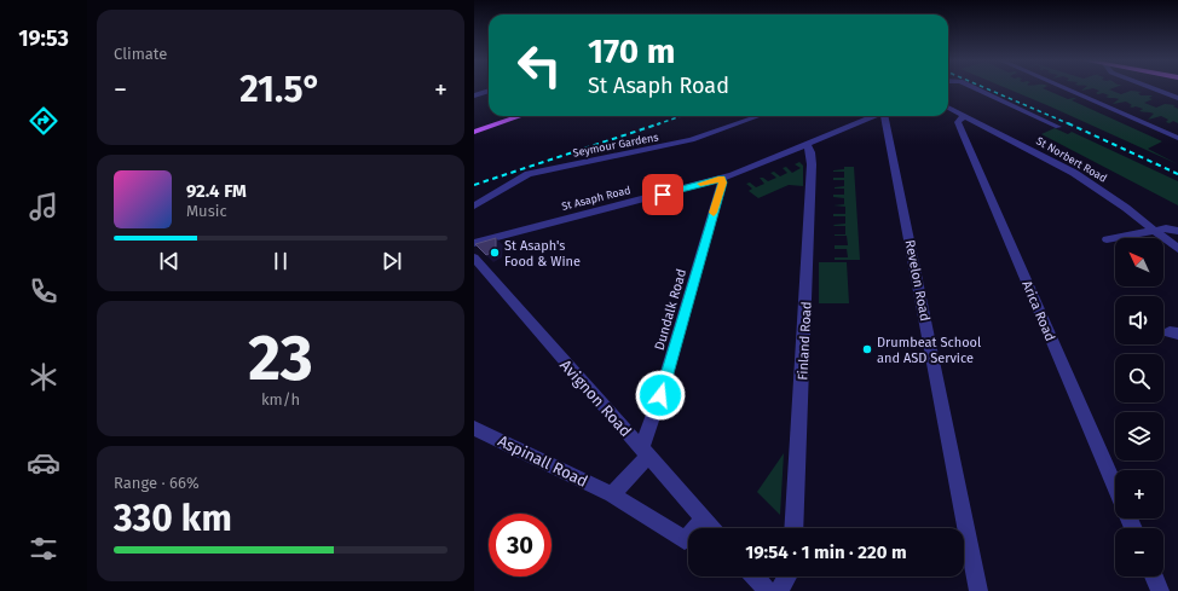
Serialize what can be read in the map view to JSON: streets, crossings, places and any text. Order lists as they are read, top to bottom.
{
  "streets": {
    "street": [
      "Seymour Gardens",
      "St Norbert Road",
      "St Asaph Road",
      "Revelon Road",
      "Dundalk Road",
      "Arica Road",
      "Finland Road",
      "Avignon Road",
      "Aspinall Road"
    ]
  },
  "crossings": [
    ["St Norbert Road", "Arica Road"],
    ["St Asaph Road", "Dundalk Road"],
    ["St Asaph Road", "Finland Road"],
    ["Dundalk Road", "Avignon Road"],
    ["Avignon Road", "Aspinall Road"]
  ],
  "places": ["St Asaph's Food & Wine", "Drumbeat School and ASD Service"],
  "north": "top left",
  "page": {
    "tabs": "19:53",
    "tile": [
      "Climate",
      ["23", "km/h"],
      ["Range · 66%", "330 km"]
    ],
    "turn": ["170 m", "St Asaph Road"],
    "heat": ["−", "21.5°", "+"],
    "song": ["92.4 FM", "Music"],
    "map_buttons": ["+", "−"],
    "limit": "30",
    "trip": "19:54 · 1 min · 220 m"
  }
}
